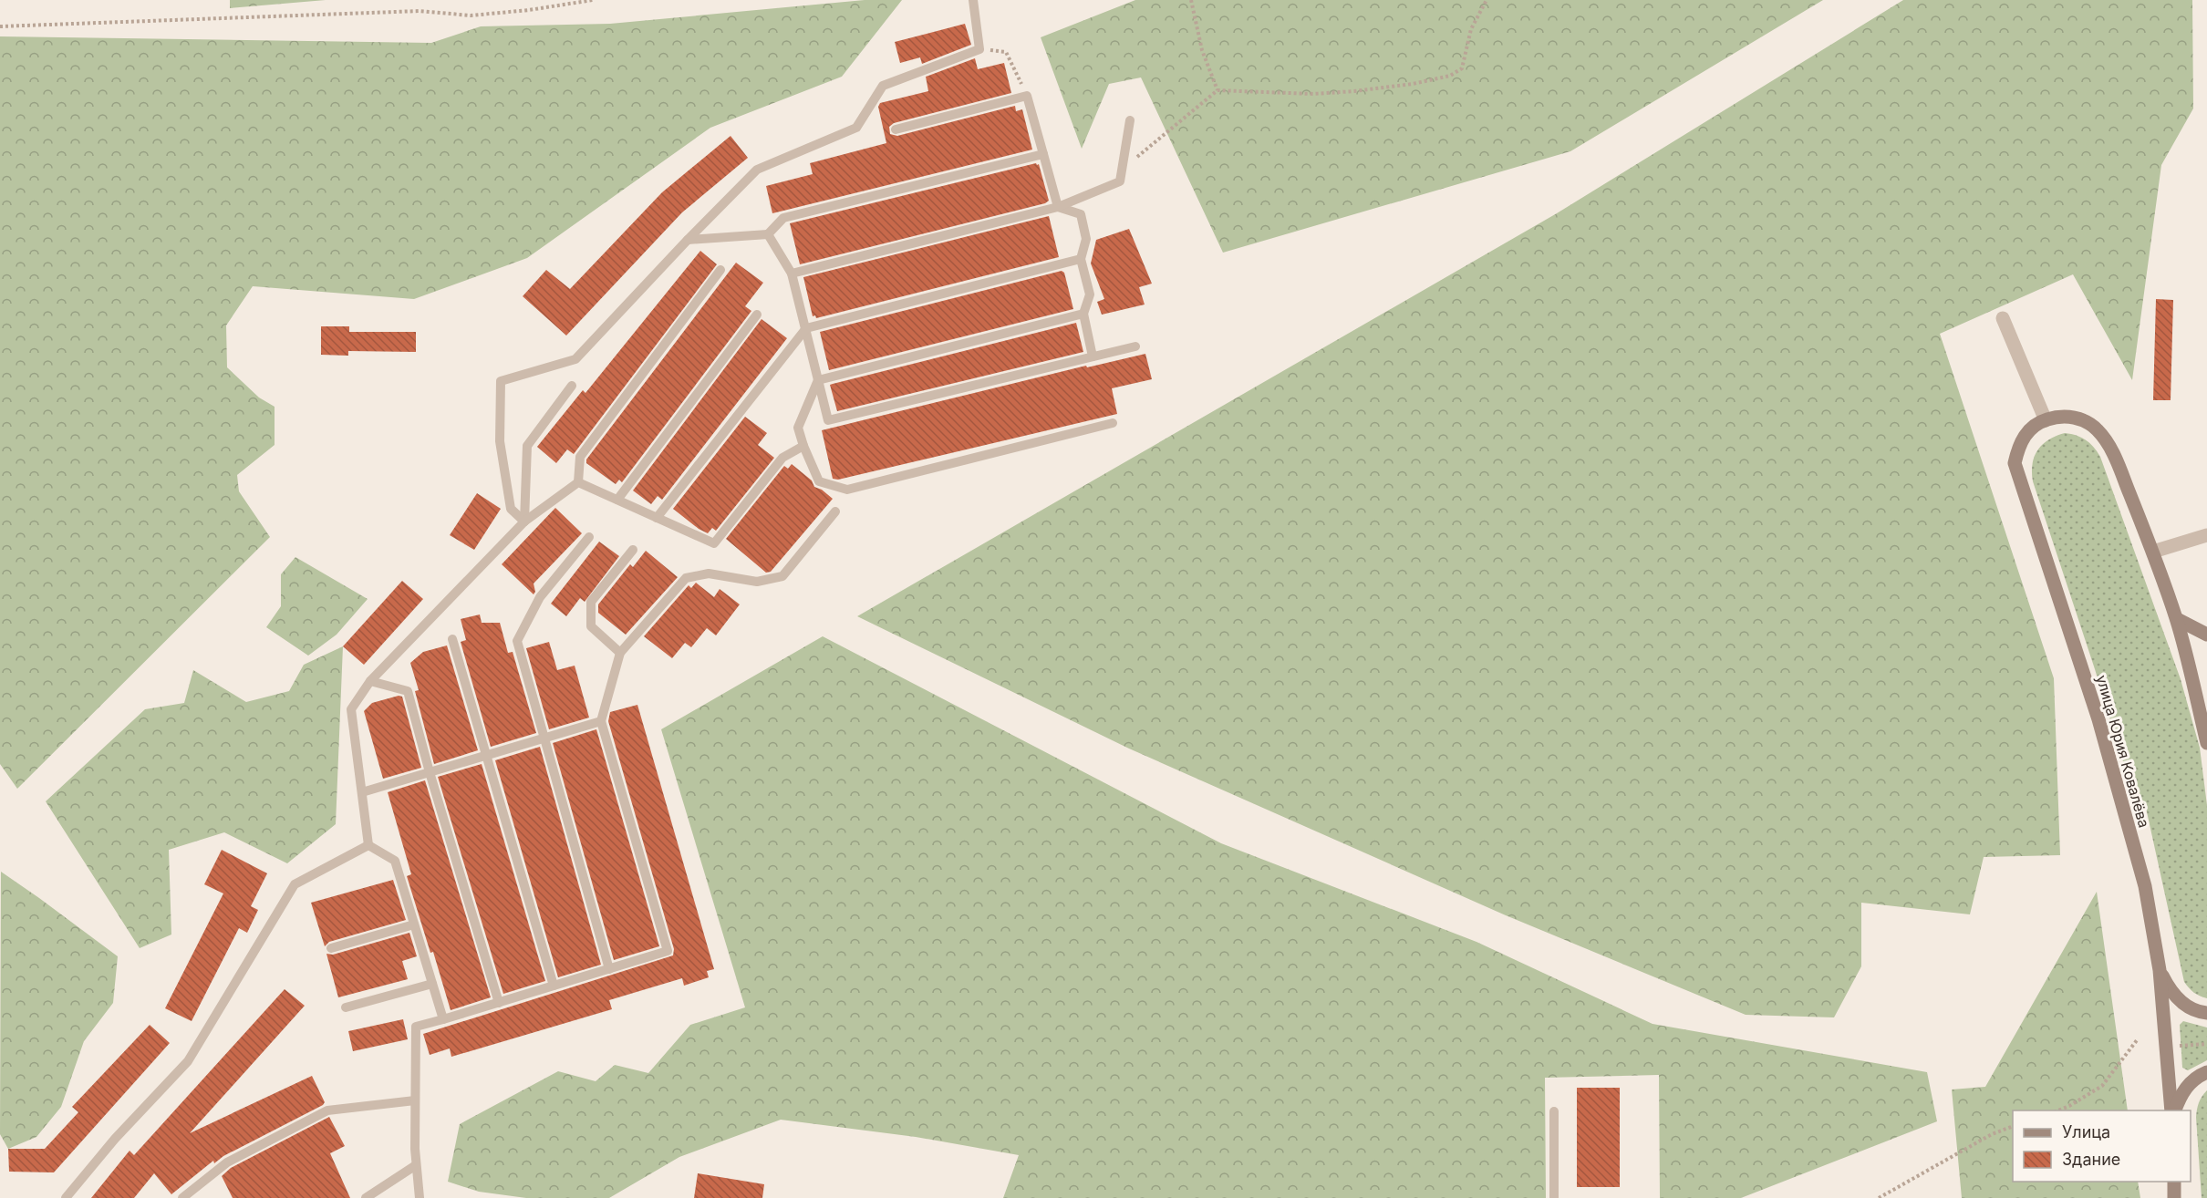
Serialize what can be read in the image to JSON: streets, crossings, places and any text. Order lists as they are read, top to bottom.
{
  "streets": {
    "main road": ["улица Юрия Ковалёва"]
  },
  "legend": ["Улица", "Здание"]
}
